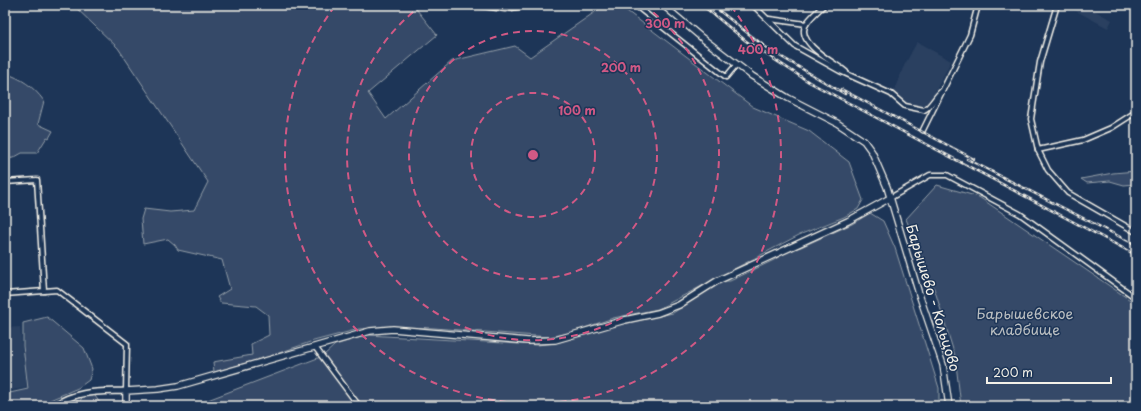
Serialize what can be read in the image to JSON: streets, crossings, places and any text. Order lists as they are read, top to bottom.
{
  "streets": {
    "main road": ["Барышево - Кольцово"]
  },
  "parks": ["Барышевское кладбище"],
  "scale_bar": "200 m",
  "rings": [
    "300 m",
    "400 m",
    "200 m",
    "100 m"
  ]
}
